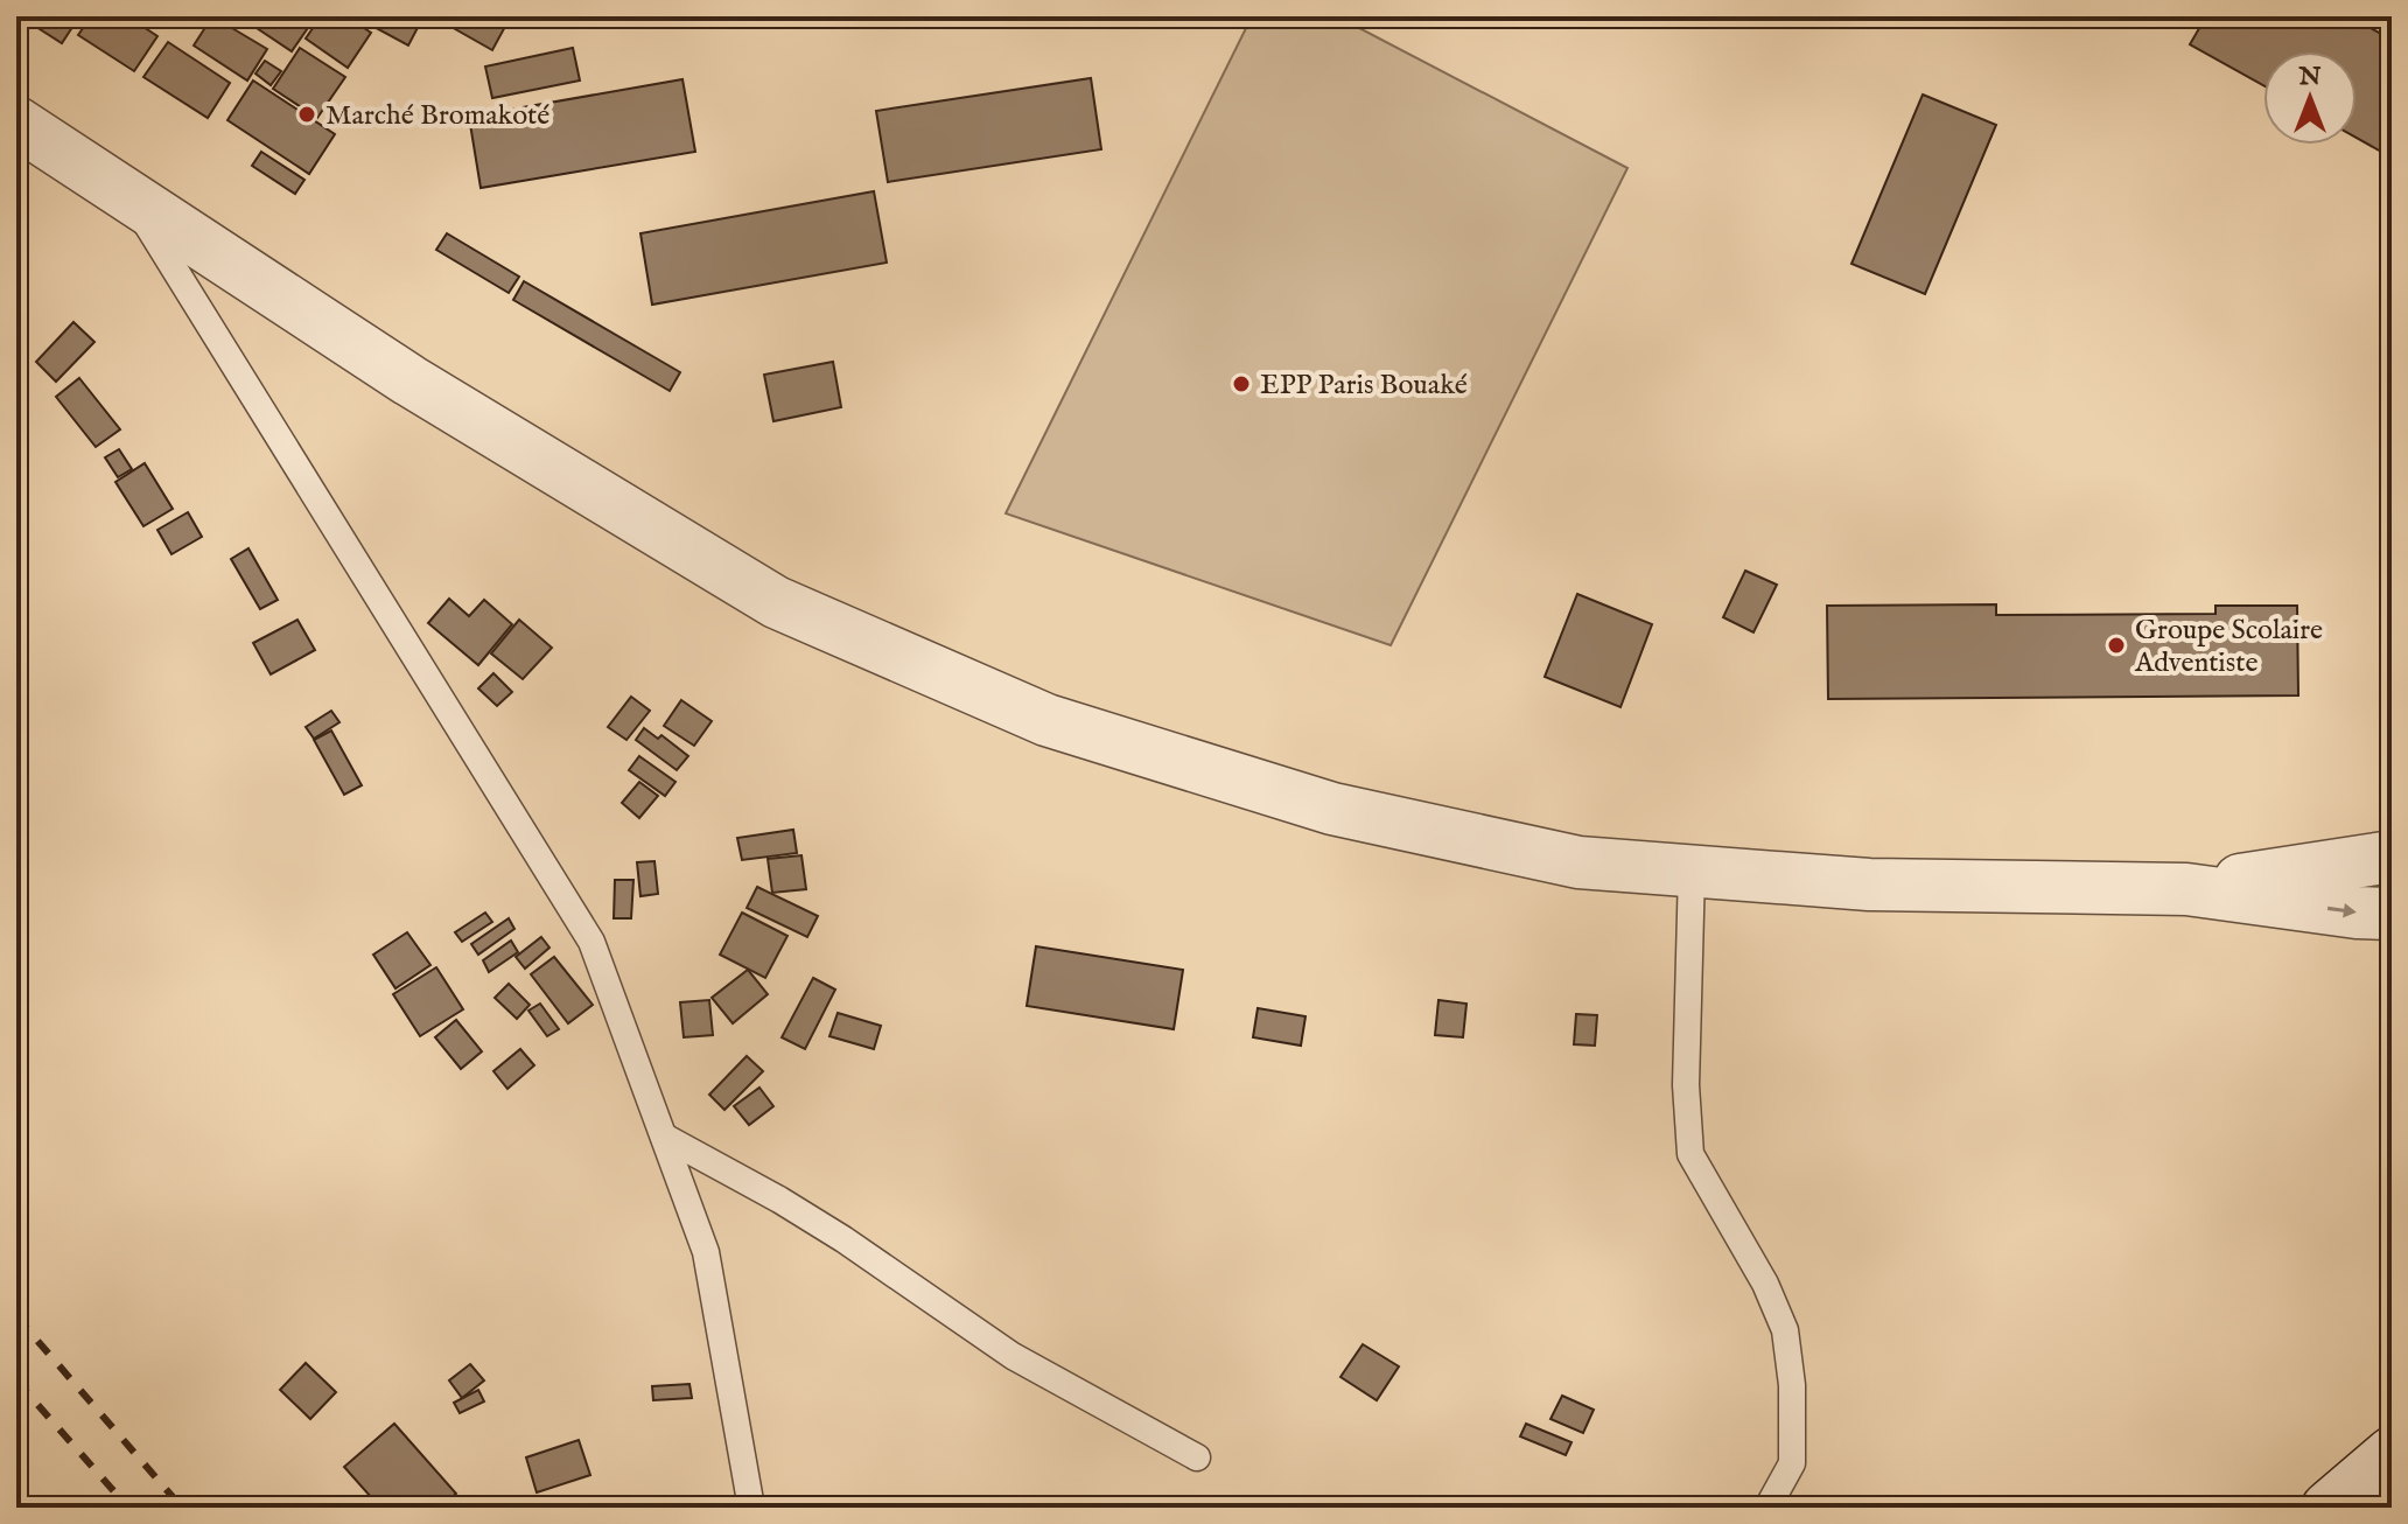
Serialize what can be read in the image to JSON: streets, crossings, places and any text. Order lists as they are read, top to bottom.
{
  "places": ["Marché Bromakoté", "EPP Paris Bouaké", "Groupe Scolaire Adventiste"],
  "north": "top"
}
